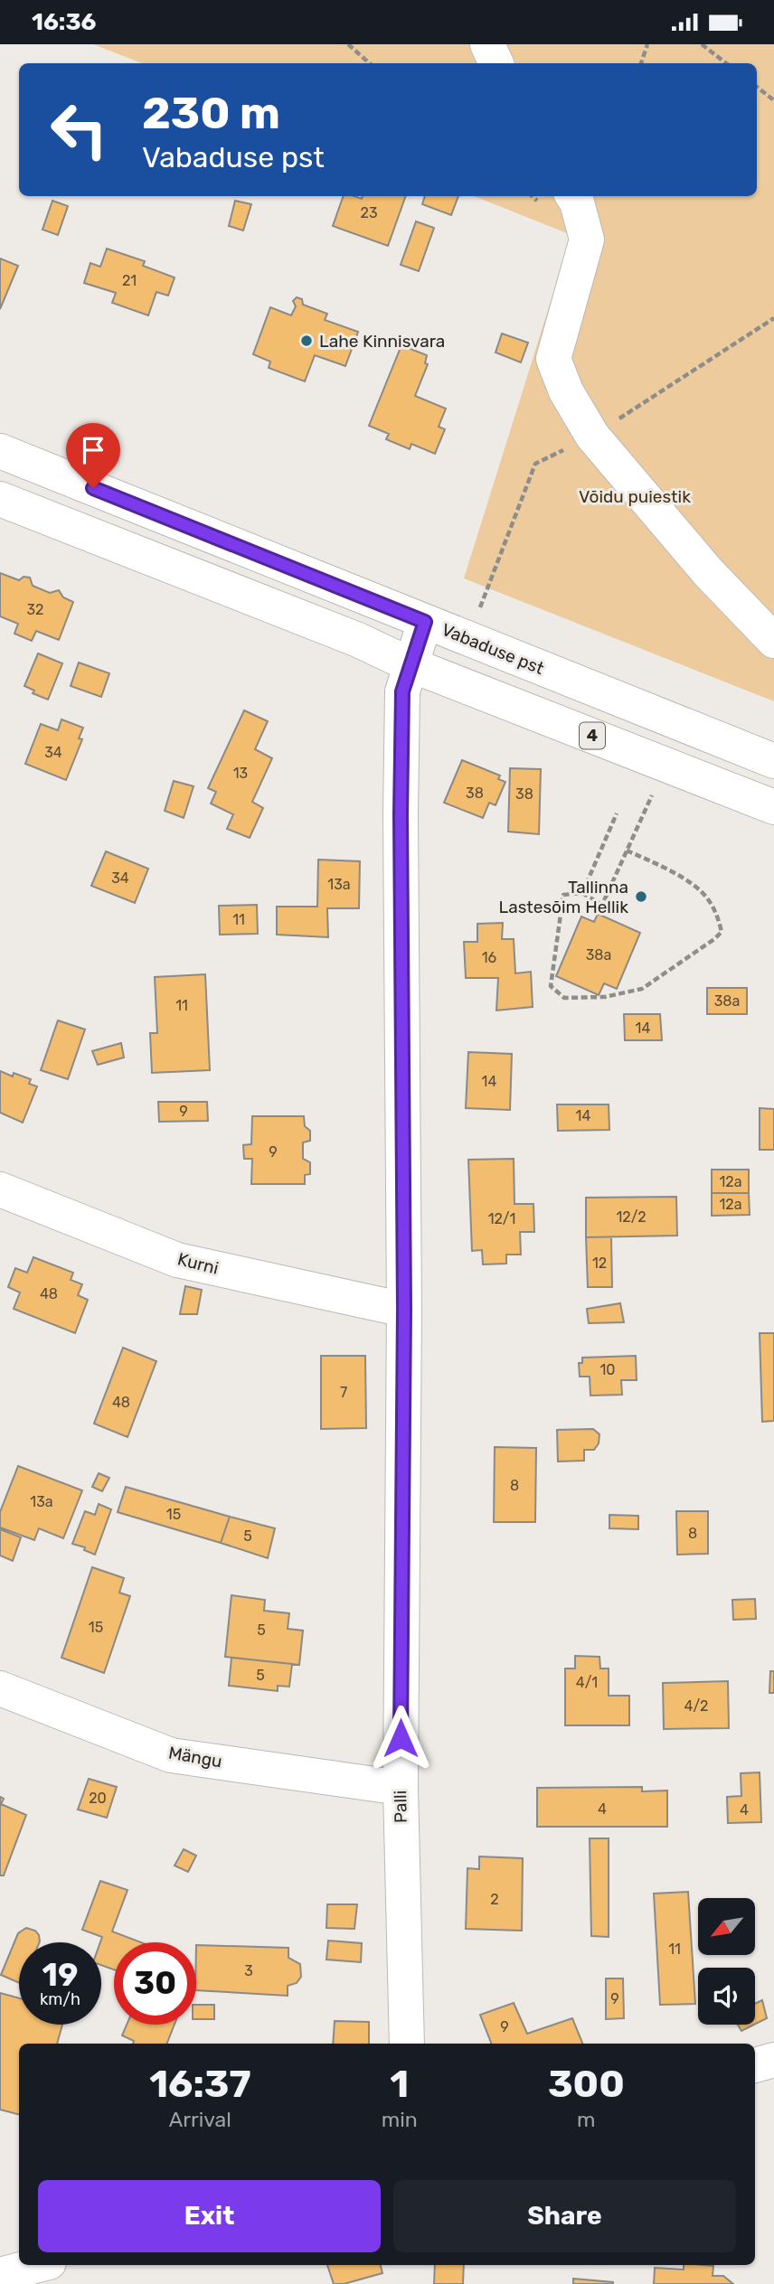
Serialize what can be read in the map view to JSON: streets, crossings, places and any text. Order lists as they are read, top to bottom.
{
  "streets": {
    "main road": [
      "Vabaduse pst",
      "4",
      "Kurni",
      "Mängu",
      "Palli"
    ]
  },
  "crossings": [
    ["Vabaduse pst", "Palli"],
    ["4", "Palli"],
    ["Kurni", "Palli"],
    ["Mängu", "Palli"]
  ],
  "parks": ["Võidu puiestik"],
  "places": ["Lahe Kinnisvara", "Tallinna Lastesõim Hellik"],
  "house_numbers": [
    "23",
    "21",
    "32",
    "34",
    "13",
    "38",
    "38",
    "34",
    "13a",
    "11",
    "38a",
    "16",
    "38a",
    "11",
    "14",
    "14",
    "9",
    "14",
    "9",
    "12a",
    "12a",
    "12/2",
    "12/1",
    "12",
    "48",
    "10",
    "7",
    "48",
    "8",
    "13a",
    "15",
    "8",
    "5",
    "15",
    "5",
    "5",
    "4/1",
    "4/2",
    "20",
    "4",
    "4",
    "2",
    "11",
    "3",
    "9",
    "9"
  ],
  "north": "bottom left",
  "page": {
    "status": "16:36",
    "turn": ["230 m", "Vabaduse pst"],
    "speed": "19 km/h",
    "limit": "30",
    "eta": [
      "16:37",
      "Arrival",
      "1",
      "min",
      "300",
      "m"
    ],
    "buttons": ["Exit", "Share"]
  }
}
